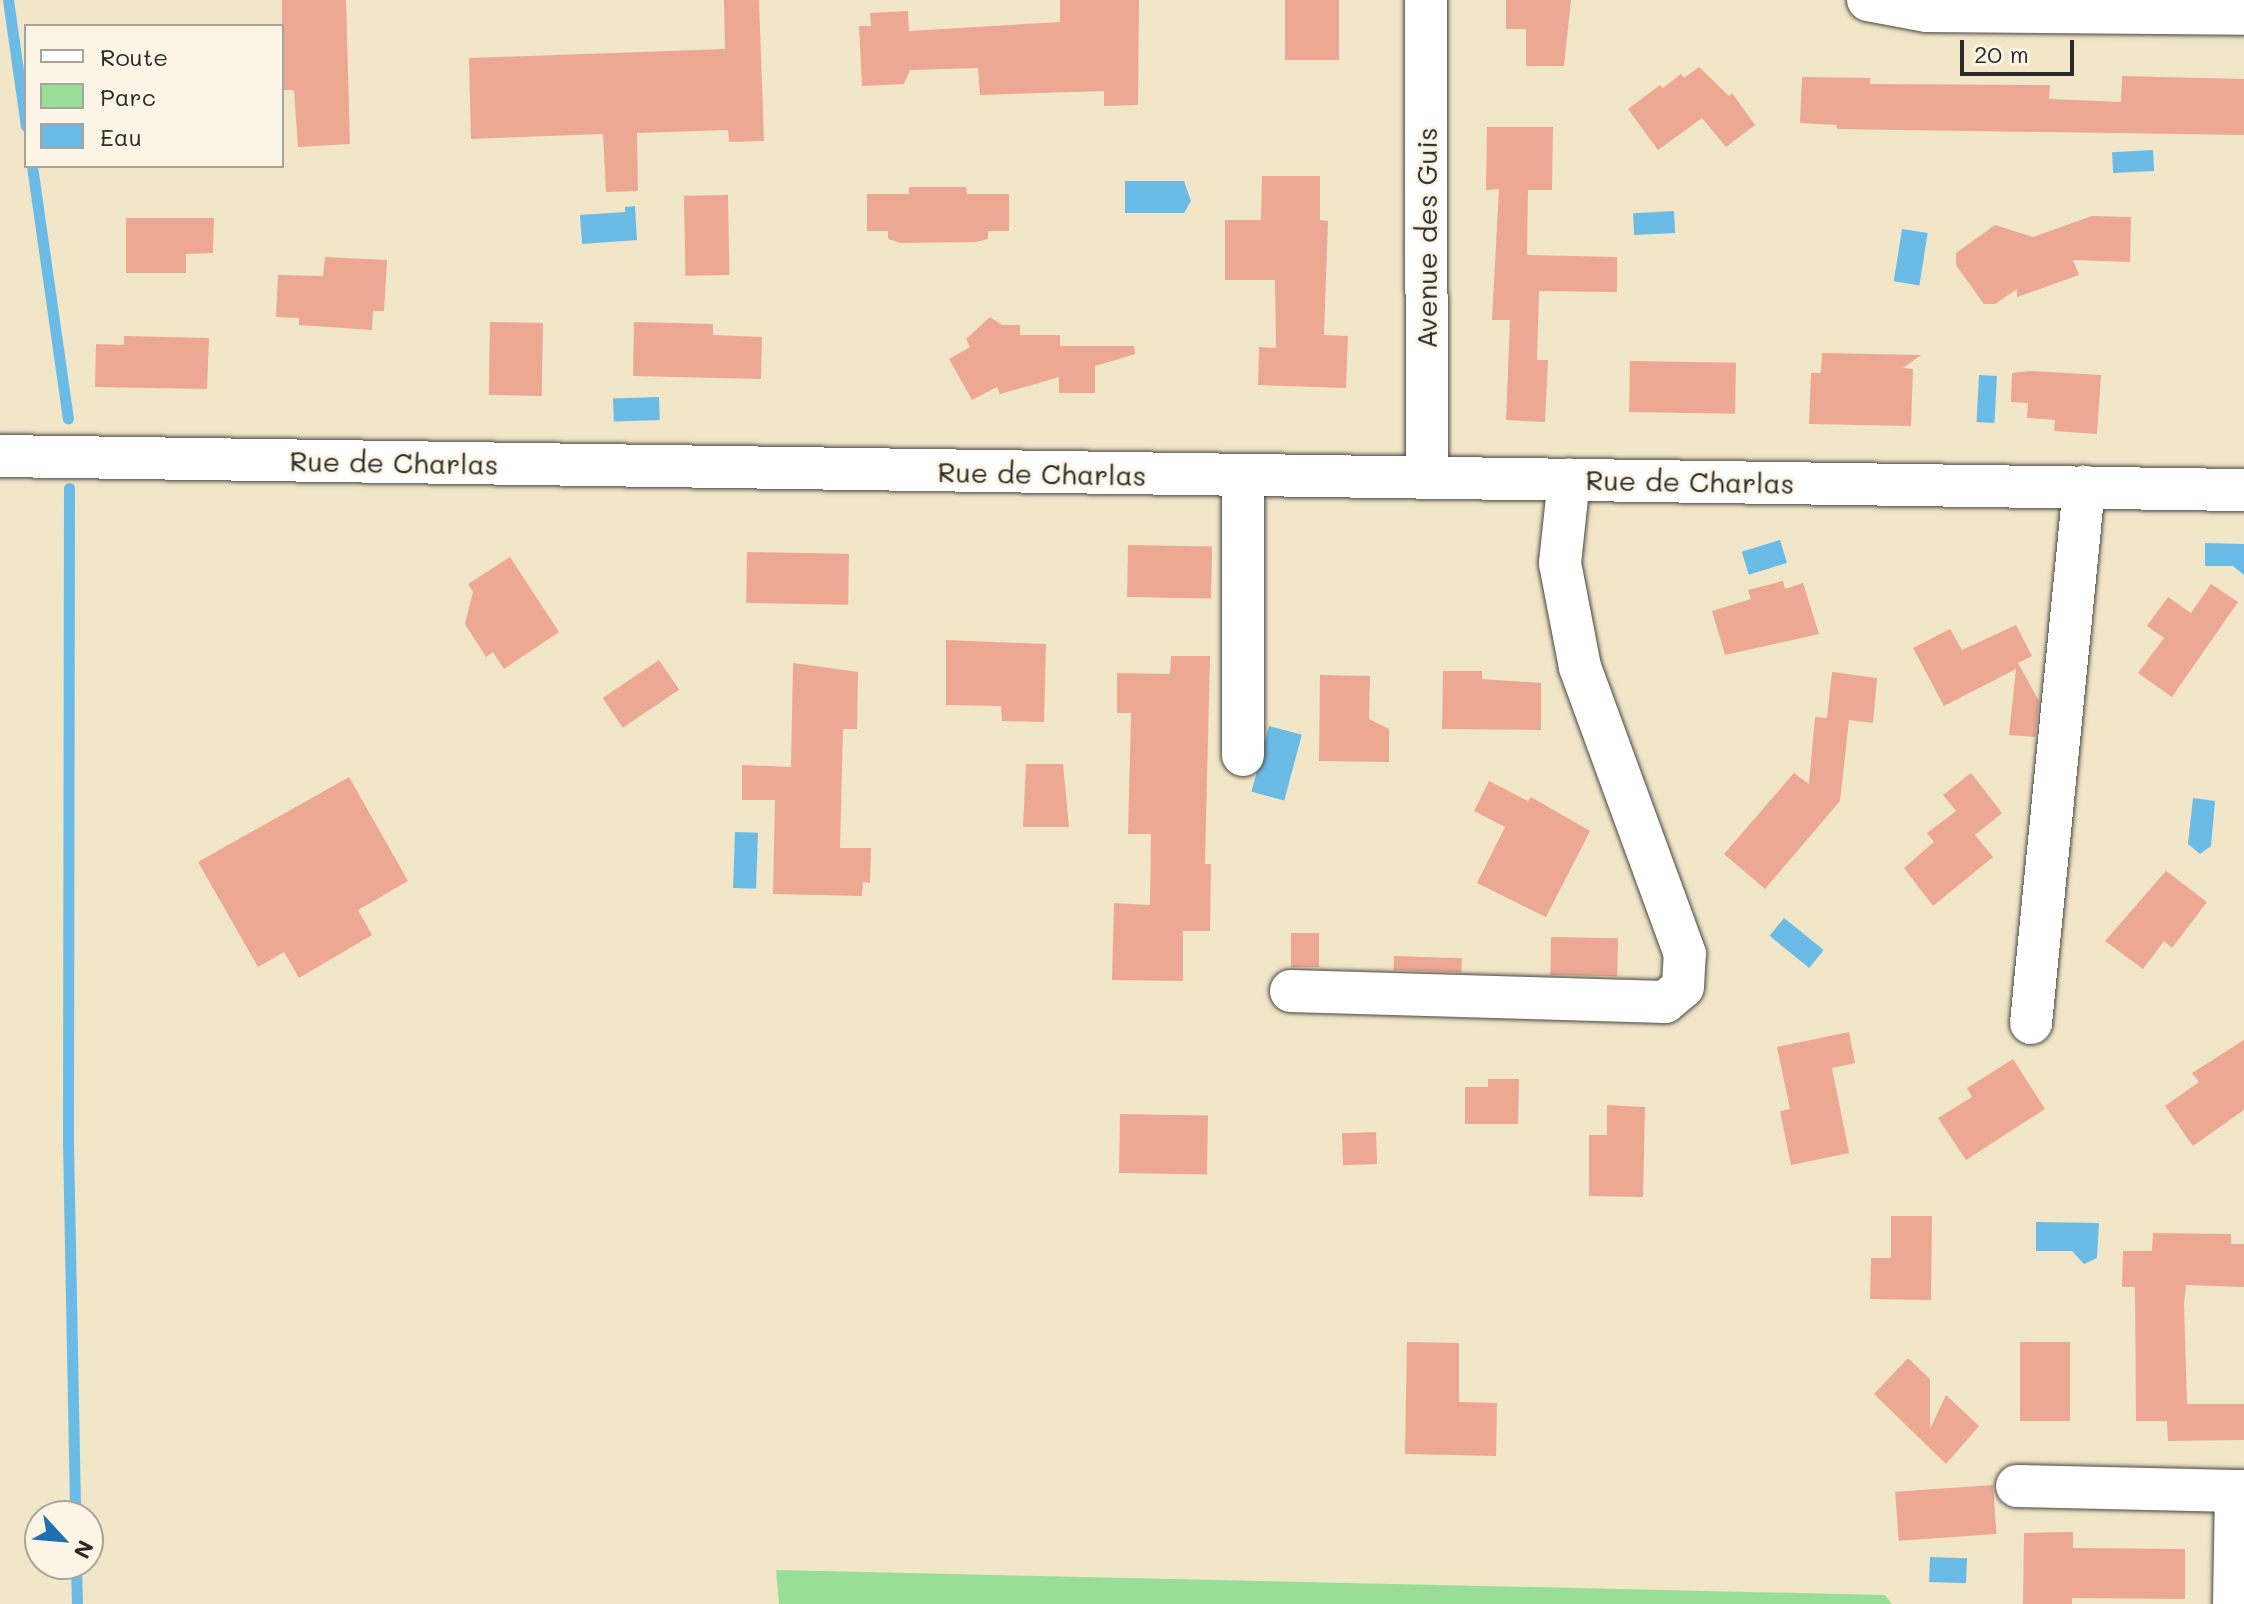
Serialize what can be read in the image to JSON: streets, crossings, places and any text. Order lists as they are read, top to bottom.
{
  "streets": {
    "street": ["Avenue des Guis", "Rue de Charlas"]
  },
  "crossings": [
    ["Avenue des Guis", "Rue de Charlas"]
  ],
  "legend": ["Route", "Parc", "Eau"],
  "scale_bar": "20 m",
  "north": "bottom right"
}
